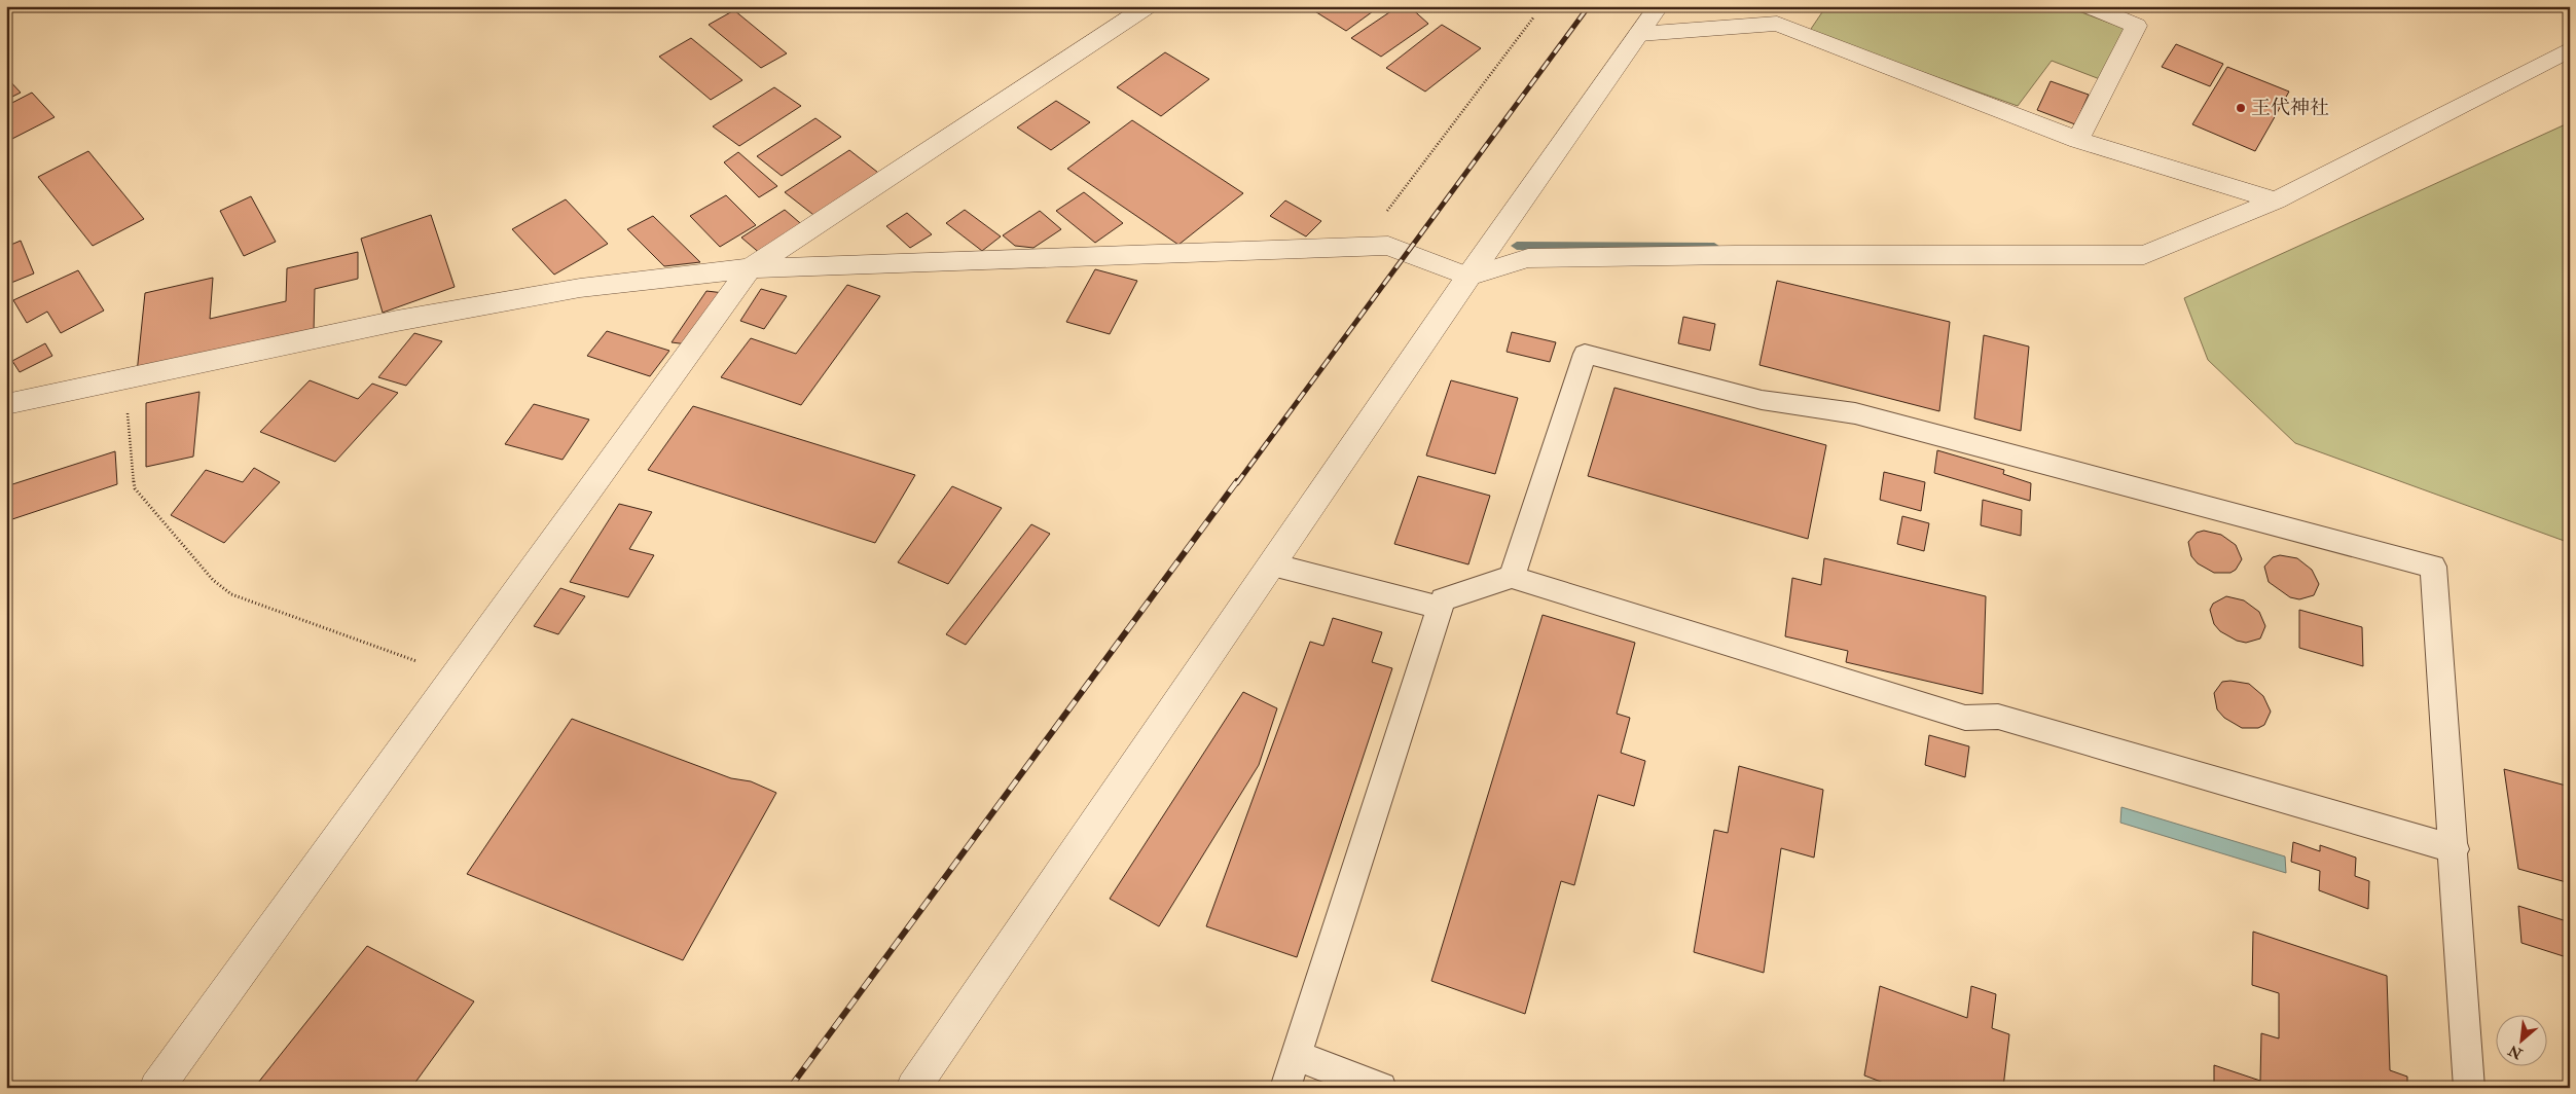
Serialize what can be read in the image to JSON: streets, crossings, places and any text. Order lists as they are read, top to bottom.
{
  "places": ["王代神社"],
  "north": "bottom left"
}
